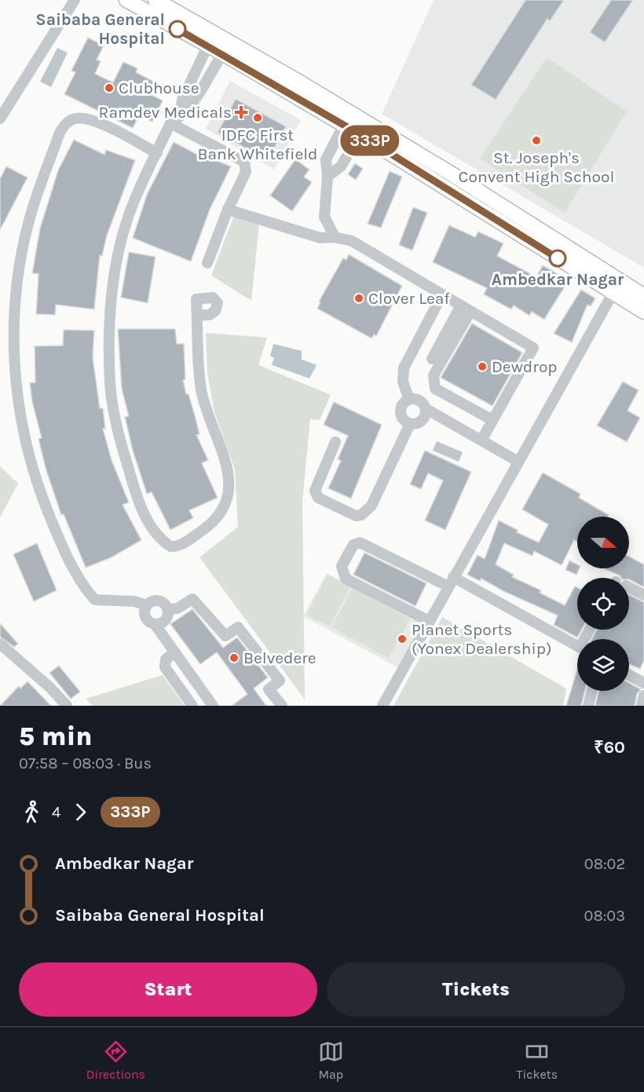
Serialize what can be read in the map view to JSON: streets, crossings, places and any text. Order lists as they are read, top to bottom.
{
  "places": {
    "other": [
      "Saibaba General Hospital",
      "Clubhouse",
      "IDFC First Bank Whitefield",
      "St. Joseph's Convent High School",
      "Ambedkar Nagar",
      "Clover Leaf",
      "Dewdrop",
      "Planet Sports (Yonex Dealership)",
      "Belvedere"
    ],
    "health": ["Ramdev Medicals"]
  },
  "lines": ["bus line 333P"],
  "north": "right",
  "page": {
    "on_map": "333P",
    "heading": ["5 min", "07:58 – 08:03 · Bus", "₹60"],
    "legs": ["4", "333P"],
    "list": [
      {
        "name": "Ambedkar Nagar",
        "value": "08:02"
      },
      {
        "name": "Saibaba General Hospital",
        "value": "08:03"
      }
    ],
    "buttons": ["Start", "Tickets"],
    "tabs": ["Directions", "Map", "Tickets"]
  }
}
